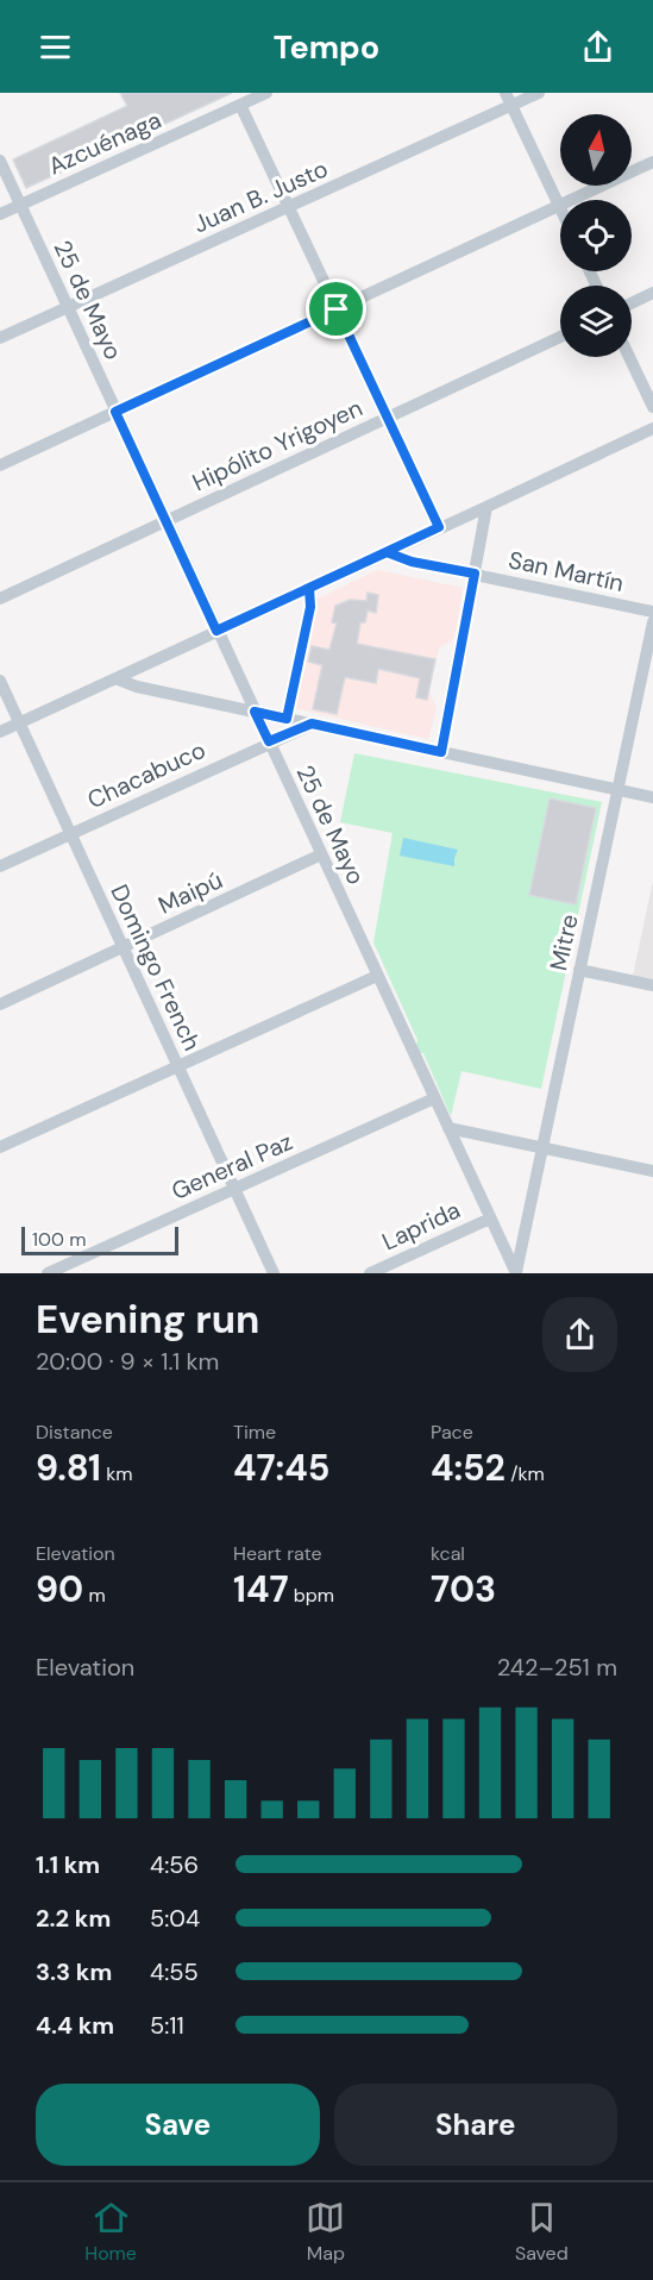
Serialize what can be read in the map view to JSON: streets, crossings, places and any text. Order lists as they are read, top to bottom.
{
  "streets": {
    "street": [
      "Azcuénaga",
      "Juan B. Justo",
      "25 de Mayo",
      "Hipólito Yrigoyen",
      "San Martín",
      "Chacabuco",
      "Maipú",
      "Mitre",
      "Domingo French",
      "General Paz",
      "Laprida"
    ]
  },
  "crossings": [
    ["Azcuénaga", "25 de Mayo"],
    ["Juan B. Justo", "25 de Mayo"],
    ["25 de Mayo", "Hipólito Yrigoyen"],
    ["25 de Mayo", "Chacabuco"],
    ["25 de Mayo", "Maipú"],
    ["25 de Mayo", "Mitre"],
    ["25 de Mayo", "General Paz"],
    ["25 de Mayo", "Laprida"],
    ["Chacabuco", "Domingo French"],
    ["Maipú", "Domingo French"],
    ["Domingo French", "General Paz"]
  ],
  "scale_bar": "100 m",
  "north": "top",
  "page": {
    "header": "Tempo",
    "scale": "100 m",
    "heading": ["Evening run", "20:00 · 9 × 1.1 km"],
    "stats": [
      ["Distance", "9.81 km"],
      ["Time", "47:45"],
      ["Pace", "4:52 /km"],
      ["Elevation", "90 m"],
      ["Heart rate", "147 bpm"],
      ["kcal", "703"]
    ],
    "chart": ["Elevation", "242–251 m"],
    "list": [
      {
        "name": "1.1 km",
        "note": "4:56"
      },
      {
        "name": "2.2 km",
        "note": "5:04"
      },
      {
        "name": "3.3 km",
        "note": "4:55"
      },
      {
        "name": "4.4 km",
        "note": "5:11"
      }
    ],
    "buttons": ["Save", "Share"],
    "tabs": ["Home", "Map", "Saved"]
  }
}
